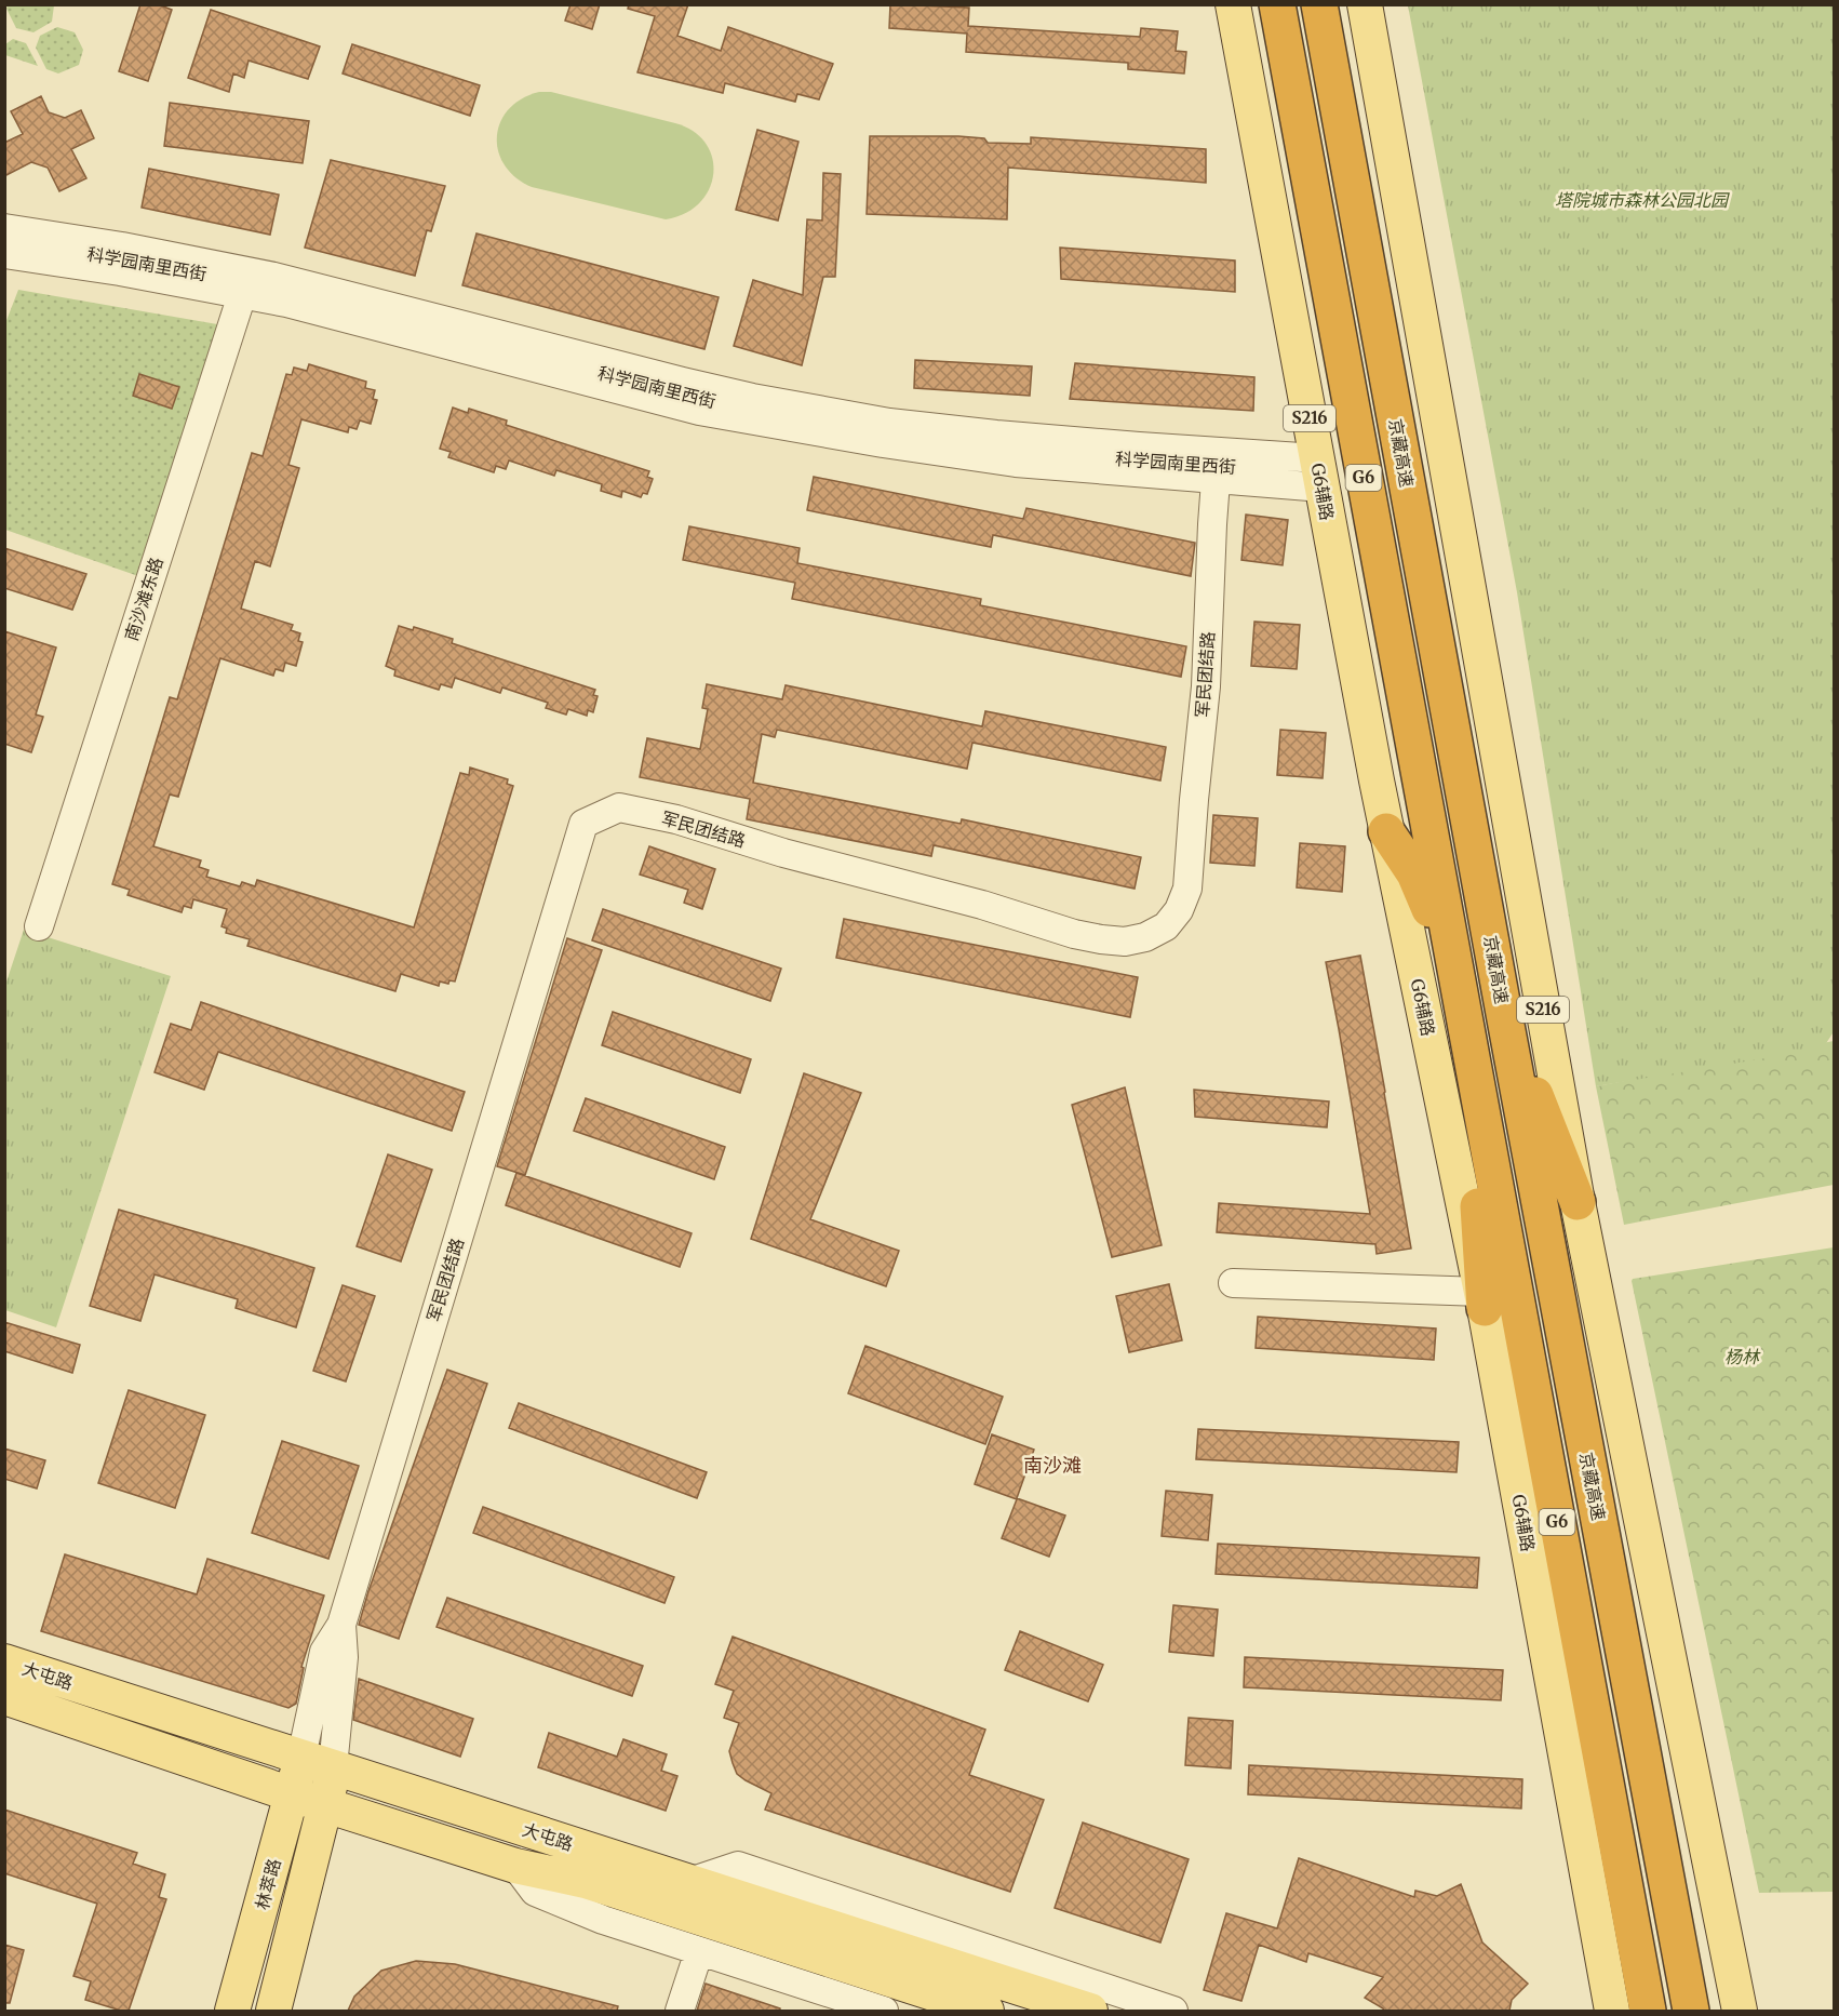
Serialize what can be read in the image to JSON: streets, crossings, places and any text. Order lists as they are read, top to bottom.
{
  "streets": {
    "highway": ["京藏高速", "G6"],
    "main road": [
      "S216",
      "G6辅路",
      "大屯路",
      "林萃路"
    ],
    "street": ["科学园南里西街", "南沙滩东路", "军民团结路"]
  },
  "crossings": [
    ["科学园南里西街", "G6辅路"],
    ["科学园南里西街", "南沙滩东路"],
    ["科学园南里西街", "军民团结路"],
    ["军民团结路", "大屯路"],
    ["军民团结路", "林萃路"],
    ["大屯路", "林萃路"]
  ],
  "districts": ["南沙滩"],
  "parks": ["塔院城市森林公园北园", "杨林"]
}
